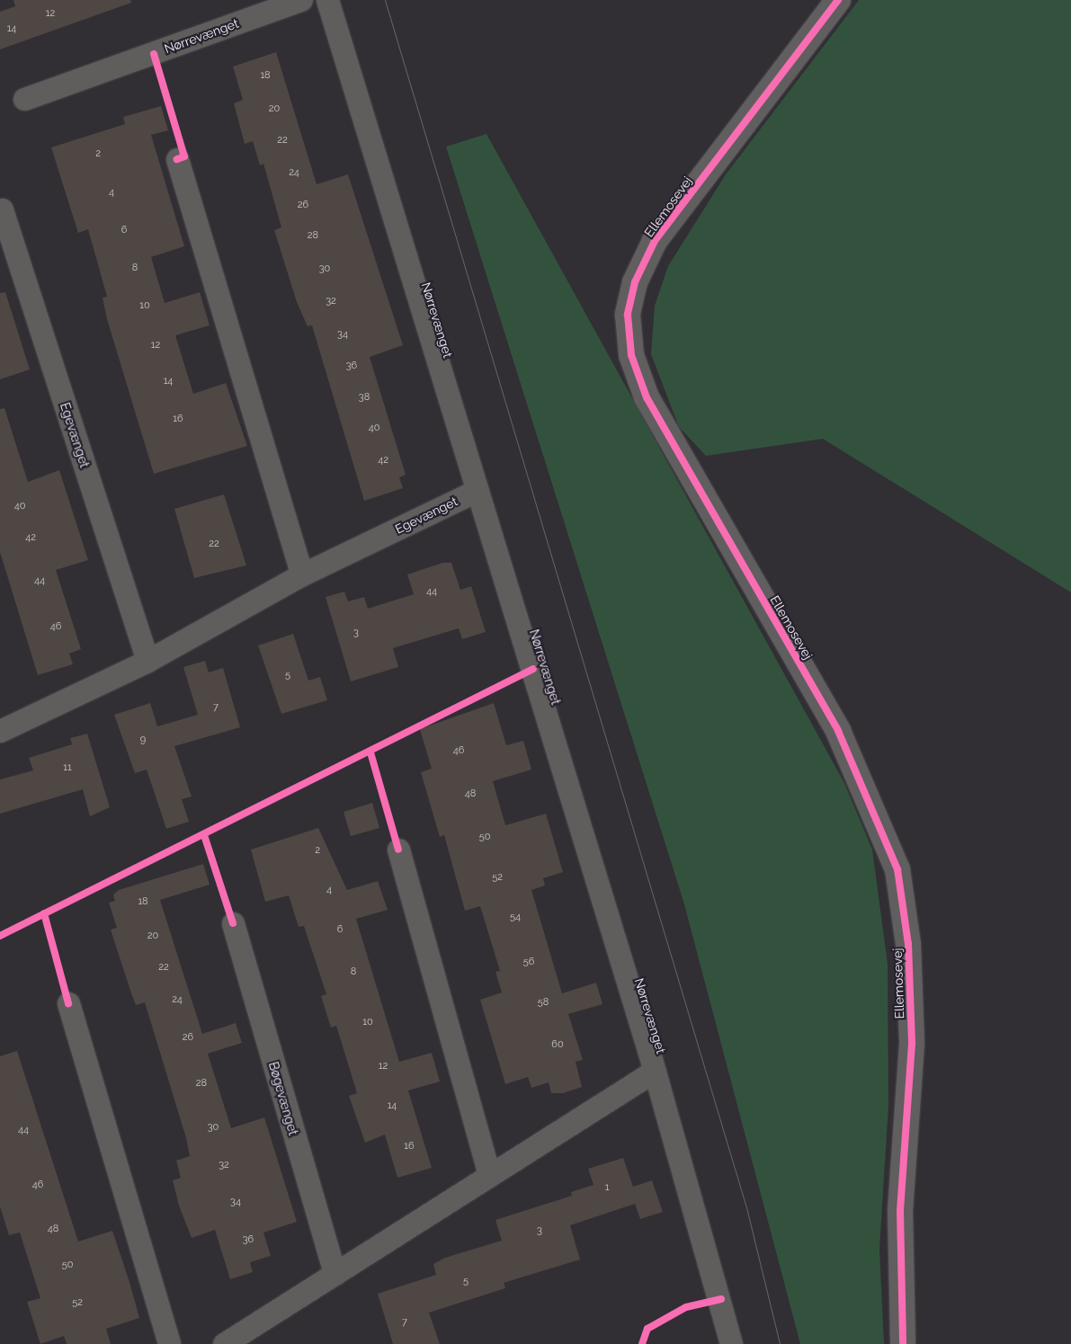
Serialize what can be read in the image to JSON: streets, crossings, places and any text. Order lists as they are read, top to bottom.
{
  "streets": {
    "street": [
      "Nørrevænget",
      "Ellemosevej",
      "Egevænget",
      "Bøgevænget"
    ]
  },
  "crossings": [
    ["Nørrevænget", "Egevænget"]
  ],
  "house_numbers": [
    "12",
    "14",
    "18",
    "20",
    "22",
    "2",
    "24",
    "4",
    "26",
    "6",
    "28",
    "8",
    "30",
    "32",
    "10",
    "34",
    "12",
    "36",
    "14",
    "38",
    "16",
    "40",
    "42",
    "40",
    "42",
    "22",
    "44",
    "44",
    "46",
    "3",
    "5",
    "7",
    "9",
    "46",
    "11",
    "48",
    "50",
    "2",
    "52",
    "4",
    "18",
    "54",
    "6",
    "20",
    "56",
    "22",
    "8",
    "24",
    "58",
    "10",
    "26",
    "60",
    "12",
    "28",
    "14",
    "30",
    "44",
    "16",
    "32",
    "46",
    "1",
    "34",
    "48",
    "3",
    "36",
    "50",
    "5",
    "52",
    "7"
  ]
}
